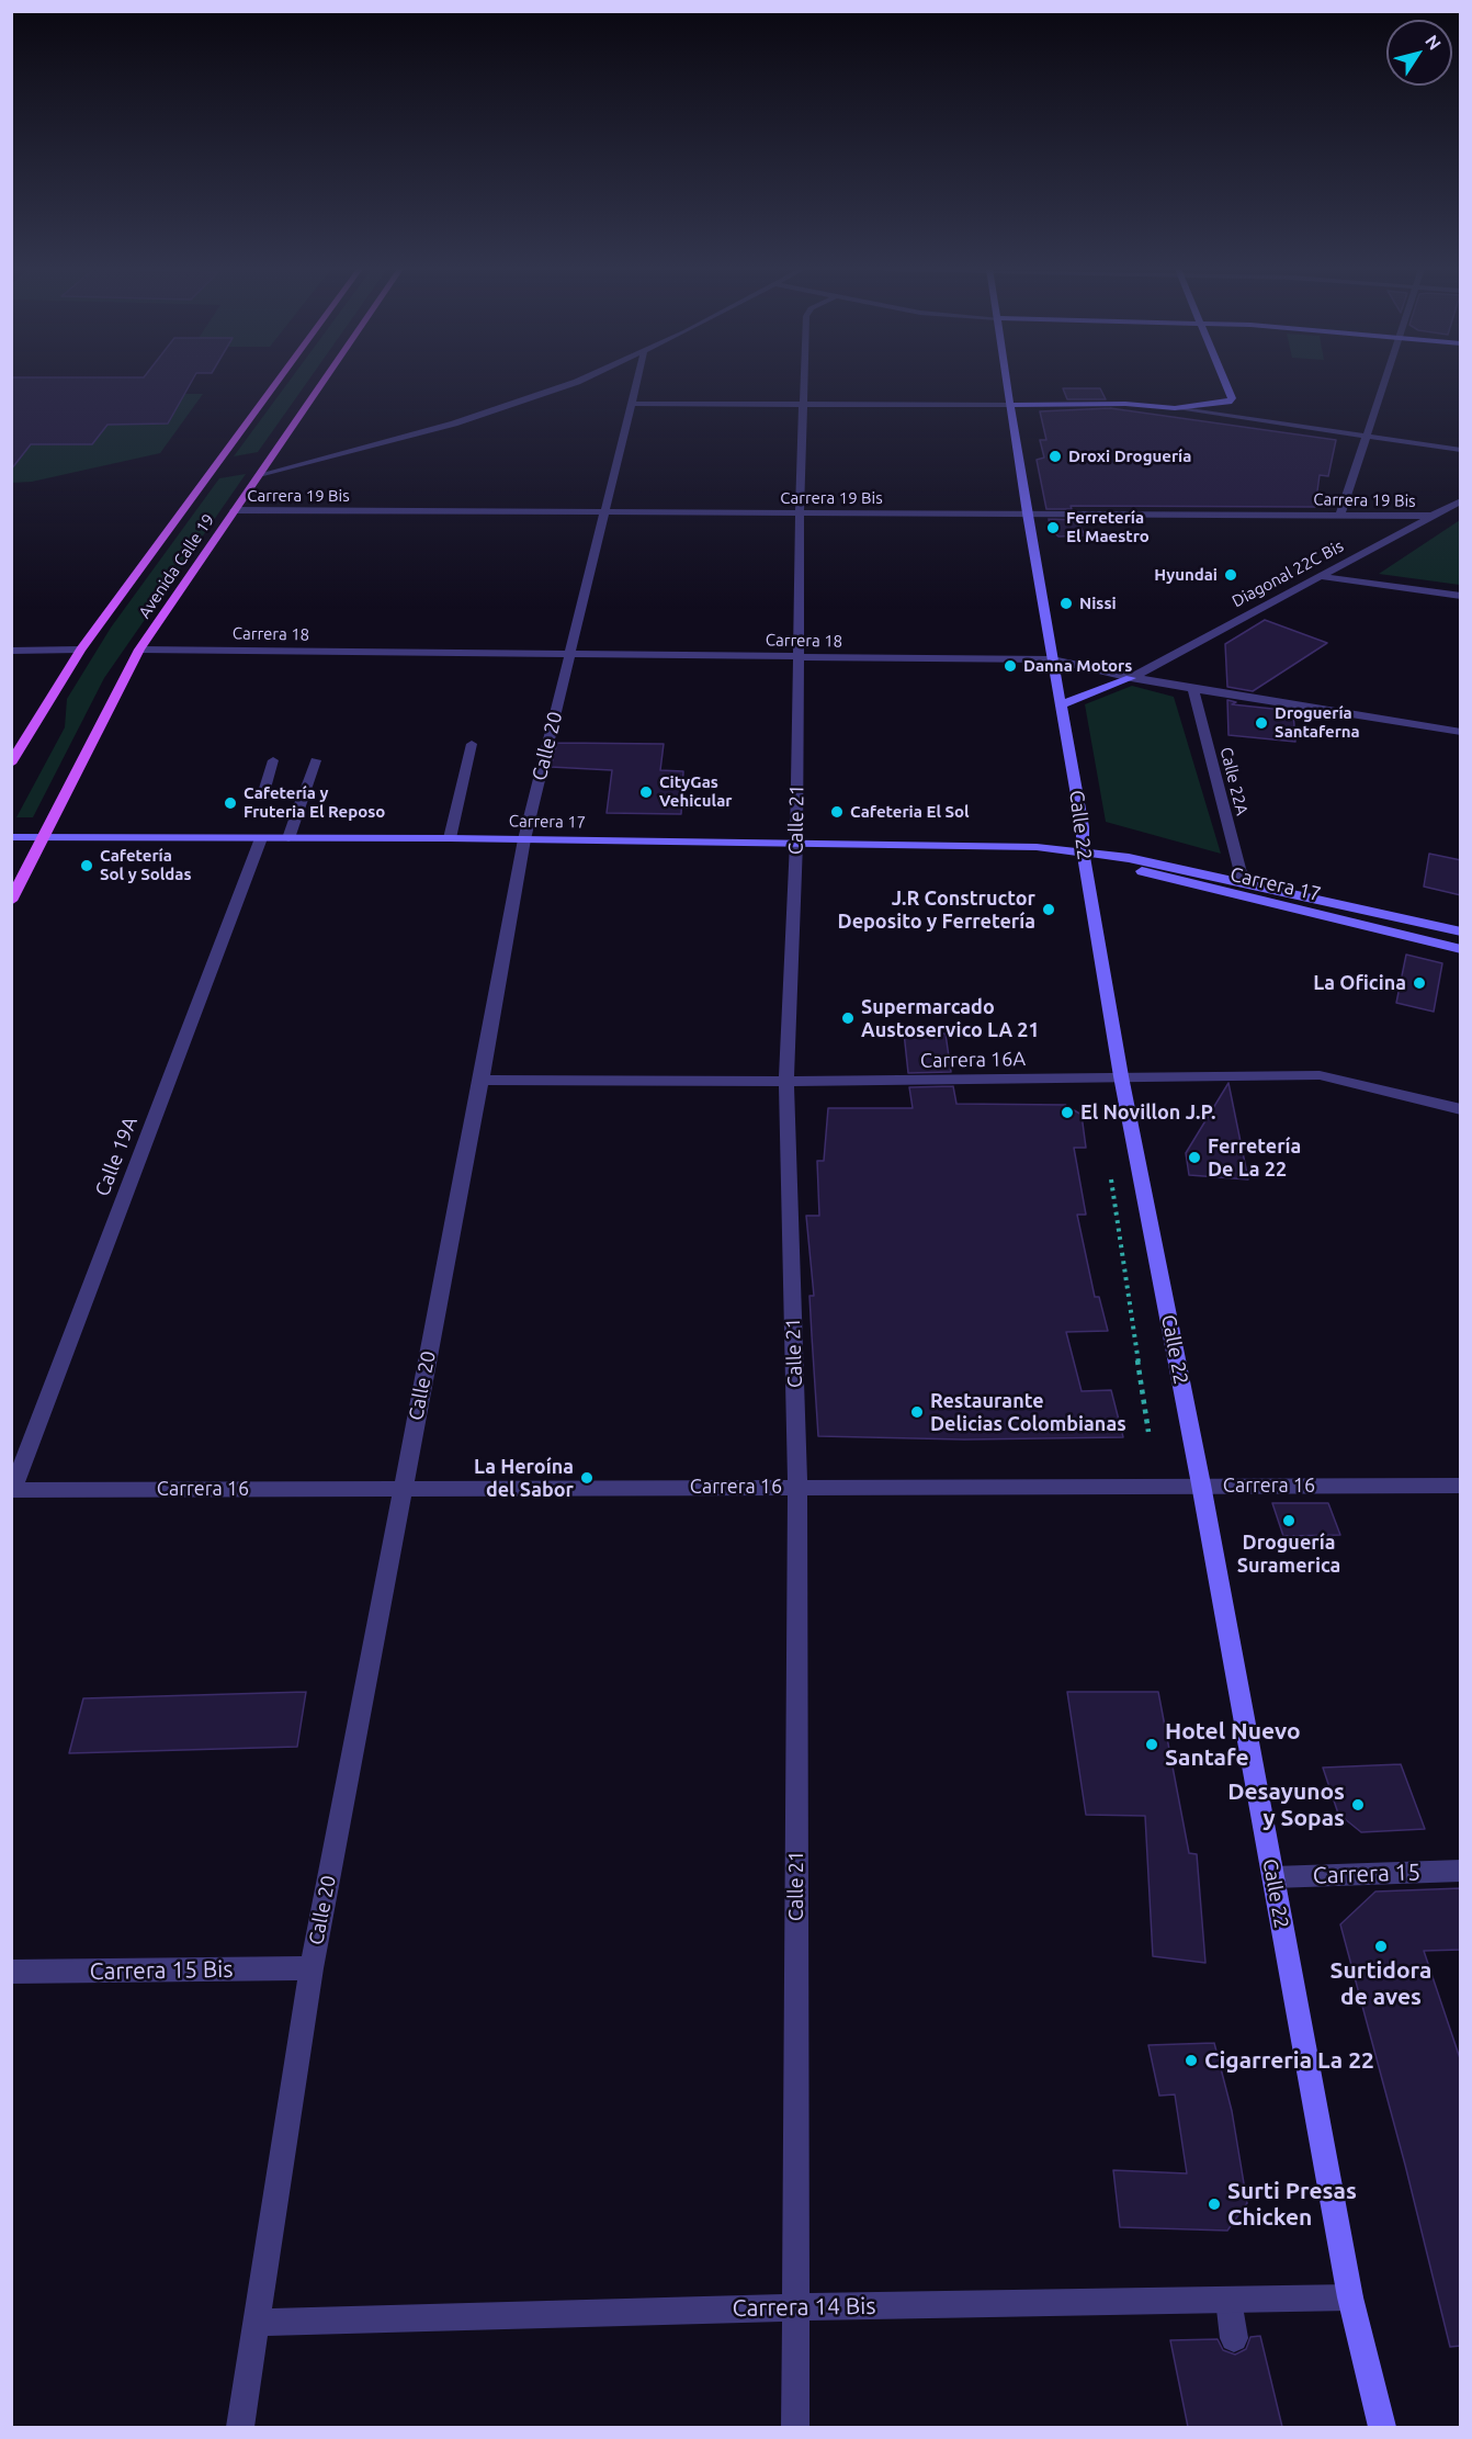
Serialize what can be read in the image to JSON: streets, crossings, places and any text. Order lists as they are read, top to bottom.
{
  "streets": {
    "main road": ["Avenida Calle 19"],
    "street": [
      "Carrera 19 Bis",
      "Diagonal 22C Bis",
      "Carrera 18",
      "Calle 20",
      "Calle 22A",
      "Calle 21",
      "Carrera 17",
      "Calle 22",
      "Carrera 16A",
      "Calle 19A",
      "Carrera 16",
      "Carrera 15",
      "Carrera 15 Bis",
      "Carrera 14 Bis"
    ]
  },
  "crossings": [
    ["Carrera 19 Bis", "Avenida Calle 19"],
    ["Carrera 19 Bis", "Diagonal 22C Bis"],
    ["Carrera 19 Bis", "Calle 20"],
    ["Carrera 19 Bis", "Calle 21"],
    ["Carrera 19 Bis", "Calle 22"],
    ["Avenida Calle 19", "Carrera 18"],
    ["Avenida Calle 19", "Carrera 17"],
    ["Diagonal 22C Bis", "Carrera 18"],
    ["Carrera 18", "Calle 20"],
    ["Carrera 18", "Calle 22A"],
    ["Carrera 18", "Calle 21"],
    ["Carrera 18", "Calle 22"],
    ["Calle 20", "Carrera 17"],
    ["Calle 20", "Carrera 16A"],
    ["Calle 20", "Carrera 16"],
    ["Calle 20", "Carrera 15 Bis"],
    ["Calle 20", "Carrera 14 Bis"],
    ["Calle 22A", "Carrera 17"],
    ["Calle 21", "Carrera 17"],
    ["Calle 21", "Carrera 16A"],
    ["Calle 21", "Carrera 16"],
    ["Calle 21", "Carrera 14 Bis"],
    ["Carrera 17", "Calle 22"],
    ["Carrera 17", "Calle 19A"],
    ["Calle 22", "Carrera 16A"],
    ["Calle 22", "Carrera 16"],
    ["Calle 22", "Carrera 15"],
    ["Calle 22", "Carrera 14 Bis"],
    ["Calle 19A", "Carrera 16"]
  ],
  "places": [
    "Droxi Droguería",
    "Ferretería El Maestro",
    "Hyundai",
    "Nissi",
    "Danna Motors",
    "Droguería Santaferna",
    "CityGas Vehicular",
    "Cafetería y Fruteria El Reposo",
    "Cafeteria El Sol",
    "Cafetería Sol y Soldas",
    "J.R Constructor Deposito y Ferretería",
    "La Oficina",
    "Supermarcado Austoservico LA 21",
    "El Novillon J.P.",
    "Ferretería De La 22",
    "Restaurante Delicias Colombianas",
    "La Heroína del Sabor",
    "Droguería Suramerica",
    "Hotel Nuevo Santafe",
    "Desayunos y Sopas",
    "Surtidora de aves",
    "Cigarreria La 22",
    "Surti Presas Chicken"
  ],
  "north": "top right"
}
